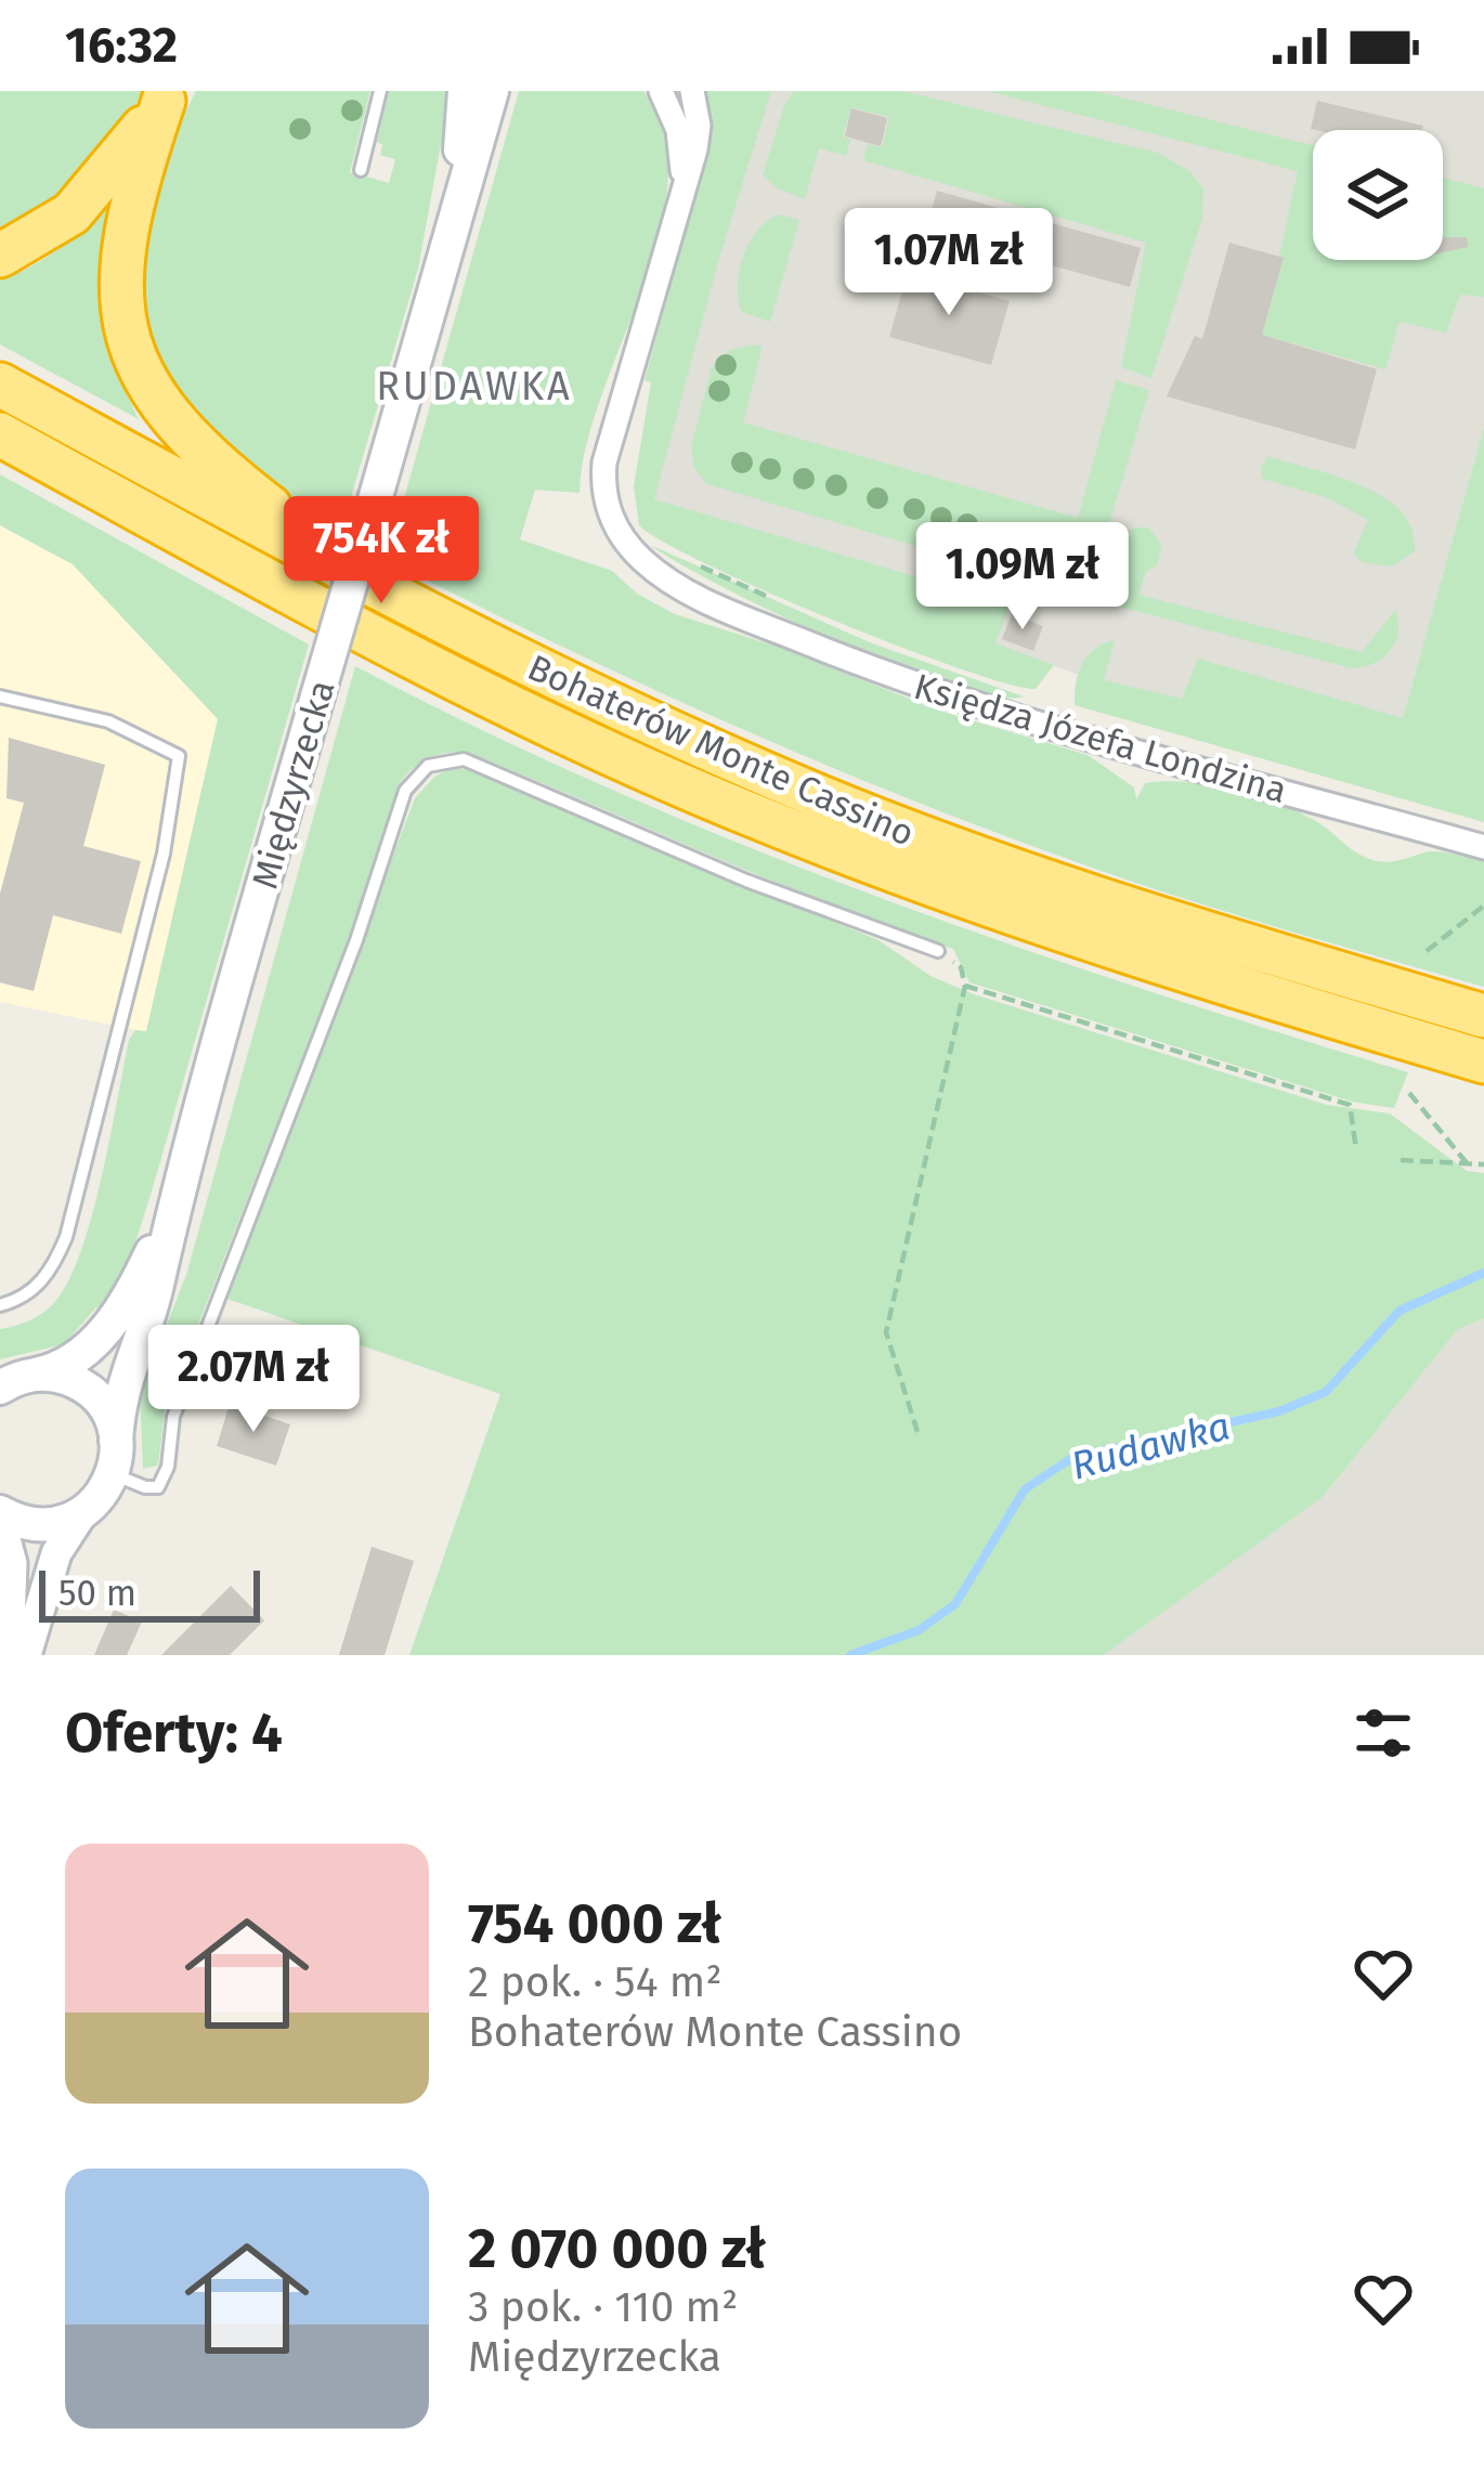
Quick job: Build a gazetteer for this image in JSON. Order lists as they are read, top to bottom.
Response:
{
  "streets": {
    "highway": ["Bohaterów Monte Cassino"],
    "main road": ["Międzyrzecka"],
    "street": ["Księdza Józefa Londzina"]
  },
  "districts": ["RUDAWKA"],
  "water": ["Rudawka"],
  "scale_bar": "50 m",
  "page": {
    "status": "16:32",
    "price": [
      "1.07M zł",
      "754K zł",
      "1.09M zł",
      "2.07M zł"
    ],
    "scale": "50 m",
    "heading": "Oferty: 4",
    "list": [
      {
        "name": "754 000 zł",
        "note": "2 pok. · 54 m² · Bohaterów Monte Cassino"
      },
      {
        "name": "2 070 000 zł",
        "note": "3 pok. · 110 m² · Międzyrzecka"
      }
    ]
  }
}
